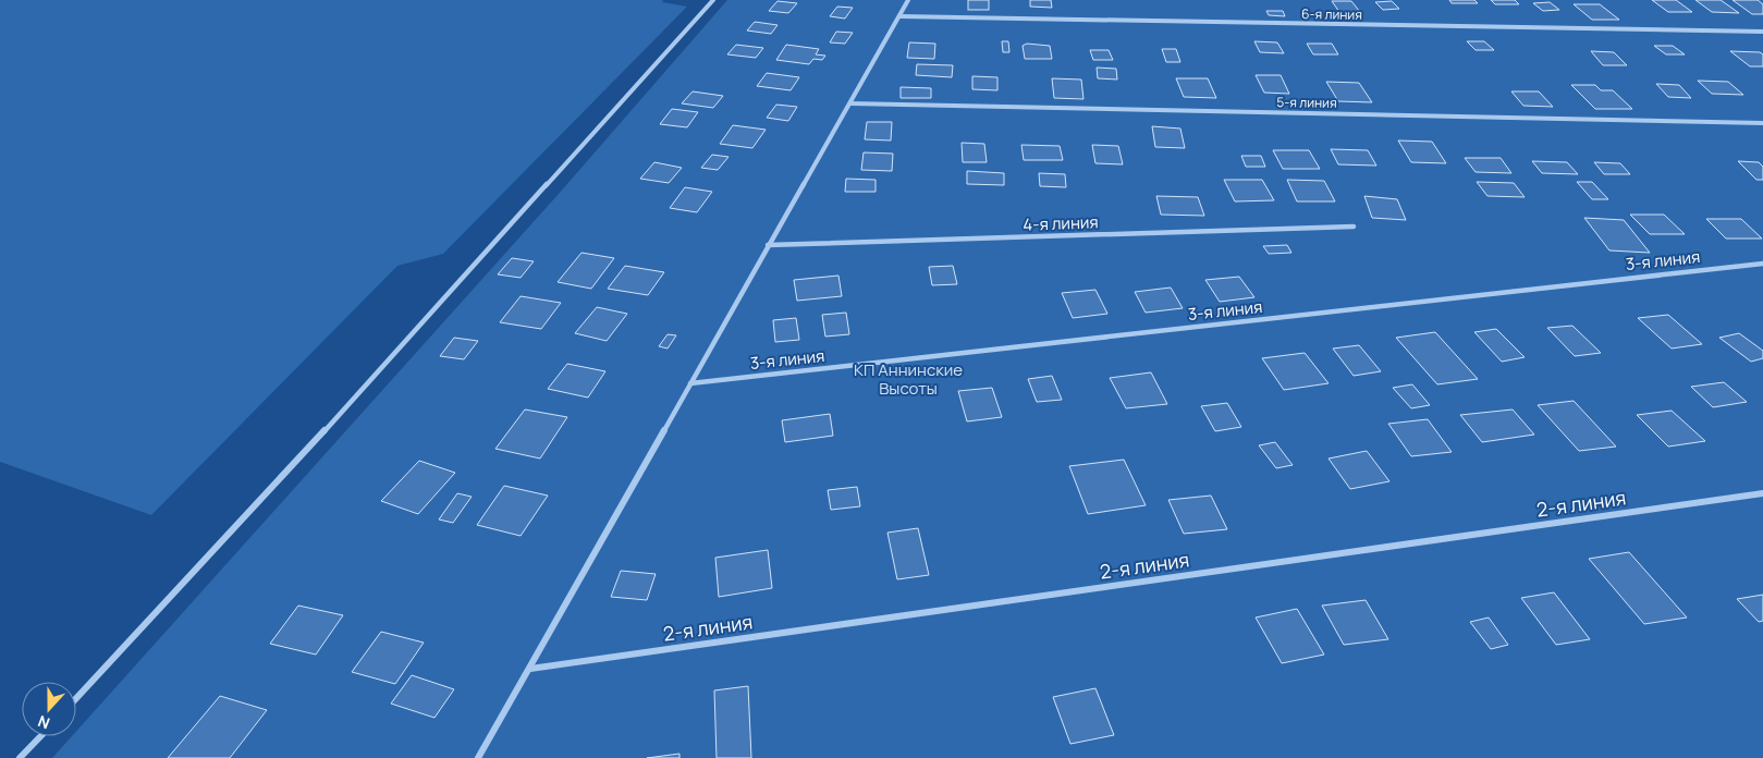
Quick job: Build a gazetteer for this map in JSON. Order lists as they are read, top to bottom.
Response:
{
  "streets": {
    "street": [
      "6-я линия",
      "5-я линия",
      "4-я линия",
      "3-я линия",
      "2-я линия"
    ]
  },
  "parks": ["КП Аннинские Высоты"],
  "north": "bottom"
}
